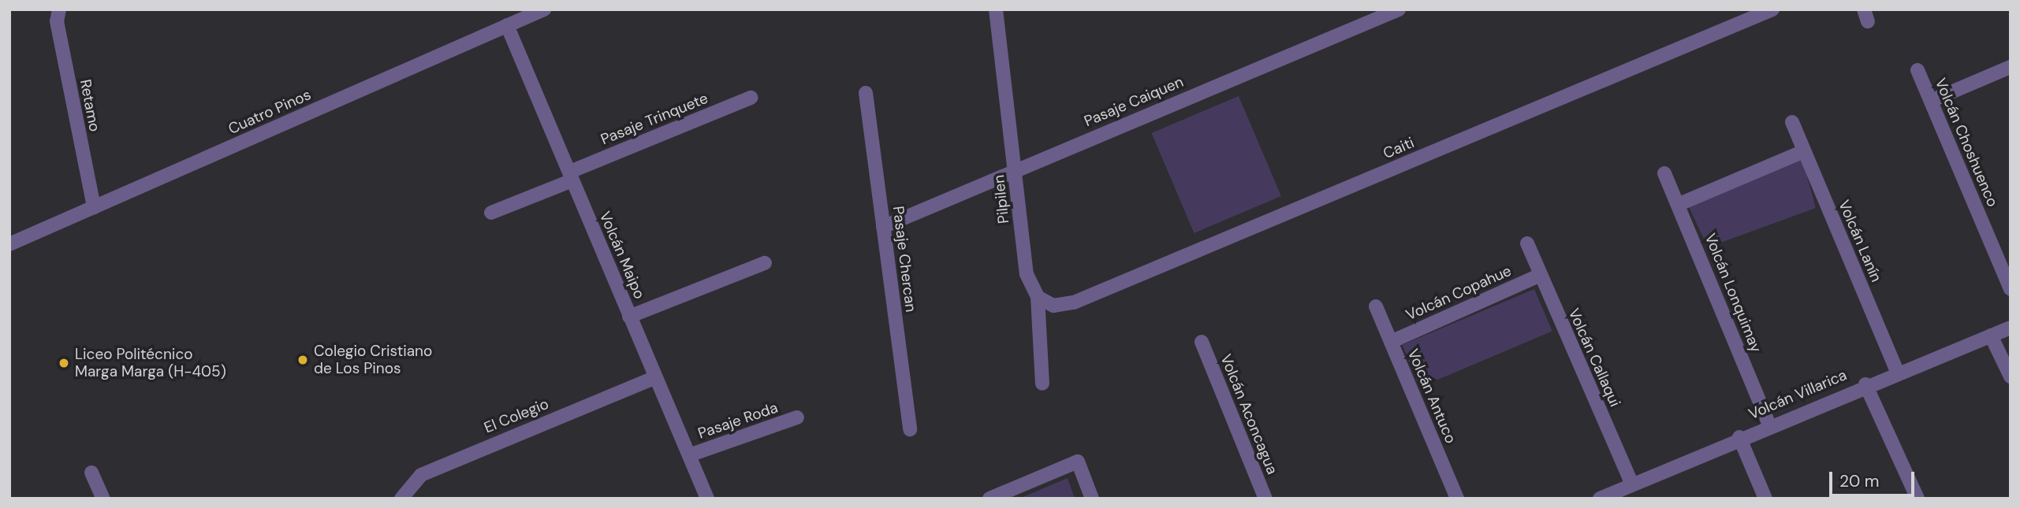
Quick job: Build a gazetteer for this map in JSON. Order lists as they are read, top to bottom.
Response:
{
  "streets": {
    "street": [
      "Pasaje Caiquen",
      "Retamo",
      "Cuatro Pinos",
      "Pasaje Trinquete",
      "Volcán Choshuenco",
      "Caiti",
      "Pilpilen",
      "Volcán Lanín",
      "Volcán Maipo",
      "Pasaje Chercan",
      "Volcán Copahue",
      "Volcán Lonquimay",
      "Volcán Callaqui",
      "Volcán Villarica",
      "Volcán Antuco",
      "Volcán Aconcagua",
      "El Colegio",
      "Pasaje Roda"
    ]
  },
  "crossings": [
    ["Pasaje Caiquen", "Pilpilen"],
    ["Pasaje Caiquen", "Pasaje Chercan"],
    ["Retamo", "Cuatro Pinos"],
    ["Cuatro Pinos", "Volcán Maipo"],
    ["Pasaje Trinquete", "Volcán Maipo"],
    ["Caiti", "Pilpilen"],
    ["Volcán Lanín", "Volcán Villarica"],
    ["Volcán Maipo", "El Colegio"],
    ["Volcán Maipo", "Pasaje Roda"],
    ["Volcán Copahue", "Volcán Callaqui"],
    ["Volcán Copahue", "Volcán Antuco"],
    ["Volcán Lonquimay", "Volcán Villarica"],
    ["Volcán Callaqui", "Volcán Villarica"]
  ],
  "places": ["Colegio Cristiano de Los Pinos", "Liceo Politécnico Marga Marga (H-405)"],
  "scale_bar": "20 m"
}
